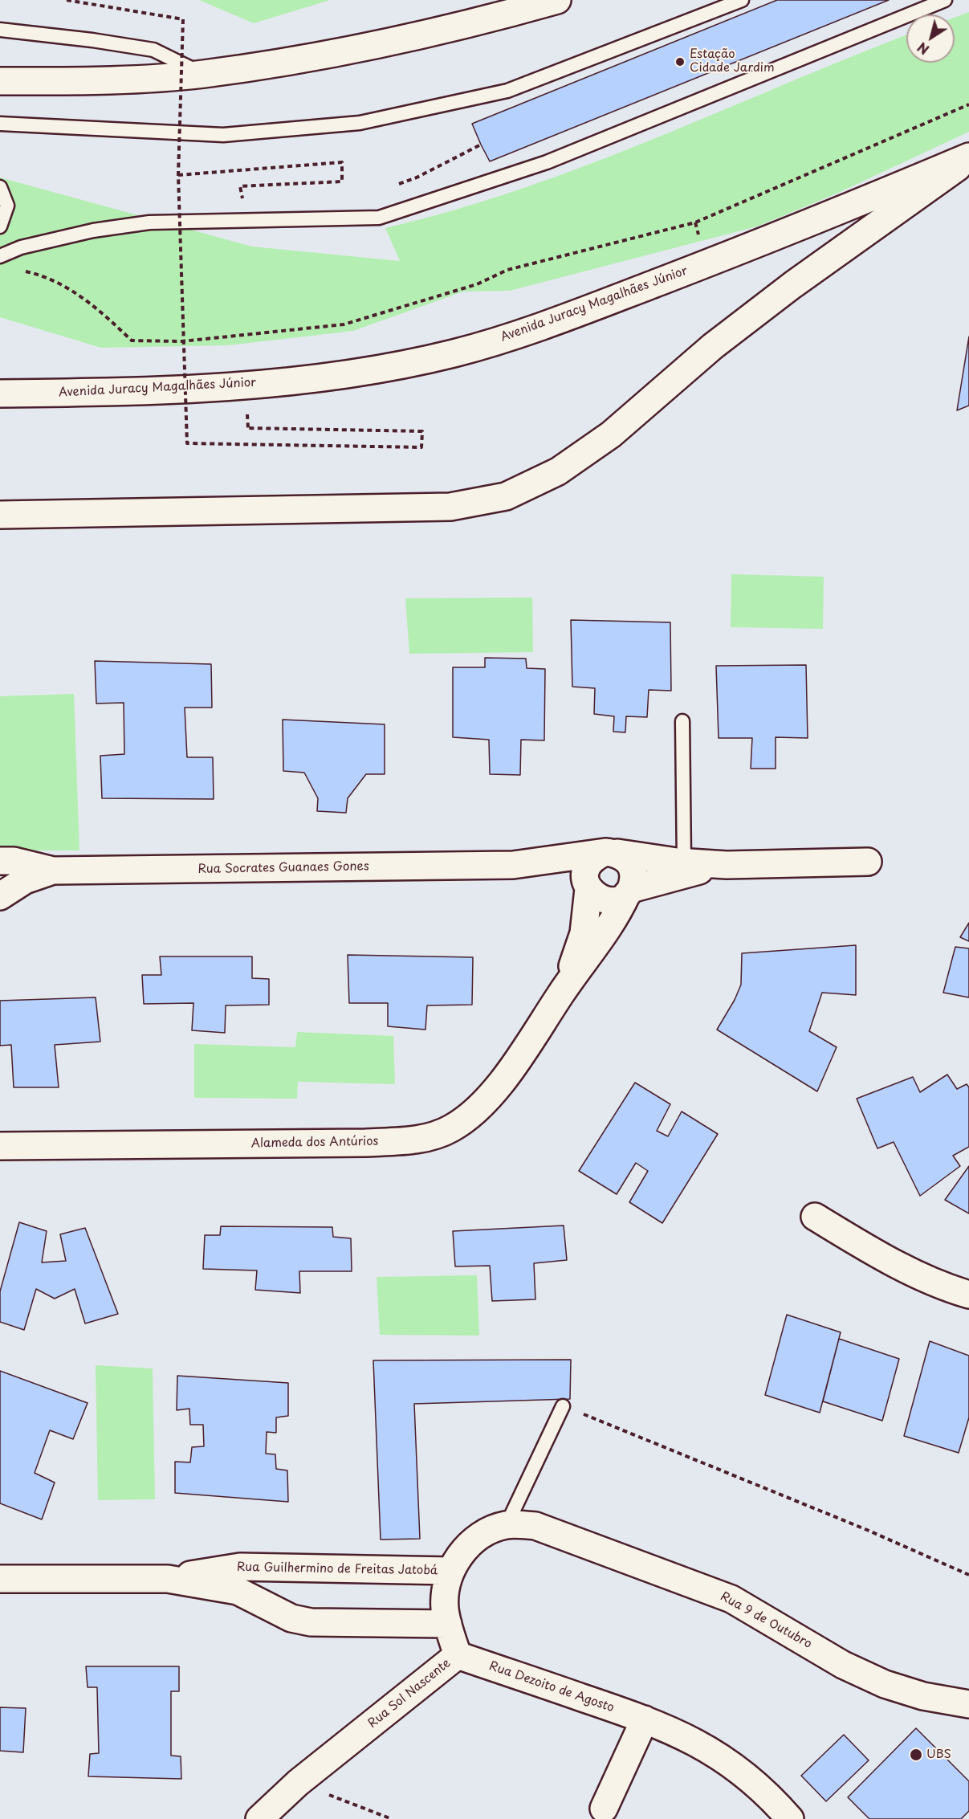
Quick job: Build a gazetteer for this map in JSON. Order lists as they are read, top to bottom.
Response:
{
  "streets": {
    "street": [
      "Avenida Juracy Magalhães Júnior",
      "Rua Socrates Guanaes Gones",
      "Alameda dos Antúrios",
      "Rua Guilhermino de Freitas Jatobá",
      "Rua 9 de Outubro",
      "Rua Dezoito de Agosto",
      "Rua Sol Nascente"
    ]
  },
  "crossings": [
    ["Rua Socrates Guanaes Gones", "Alameda dos Antúrios"],
    ["Rua Guilhermino de Freitas Jatobá", "Rua Sol Nascente"],
    ["Rua 9 de Outubro", "Rua Sol Nascente"],
    ["Rua Dezoito de Agosto", "Rua Sol Nascente"]
  ],
  "places": ["Estação Cidade Jardim", "UBS"],
  "north": "bottom left"
}
